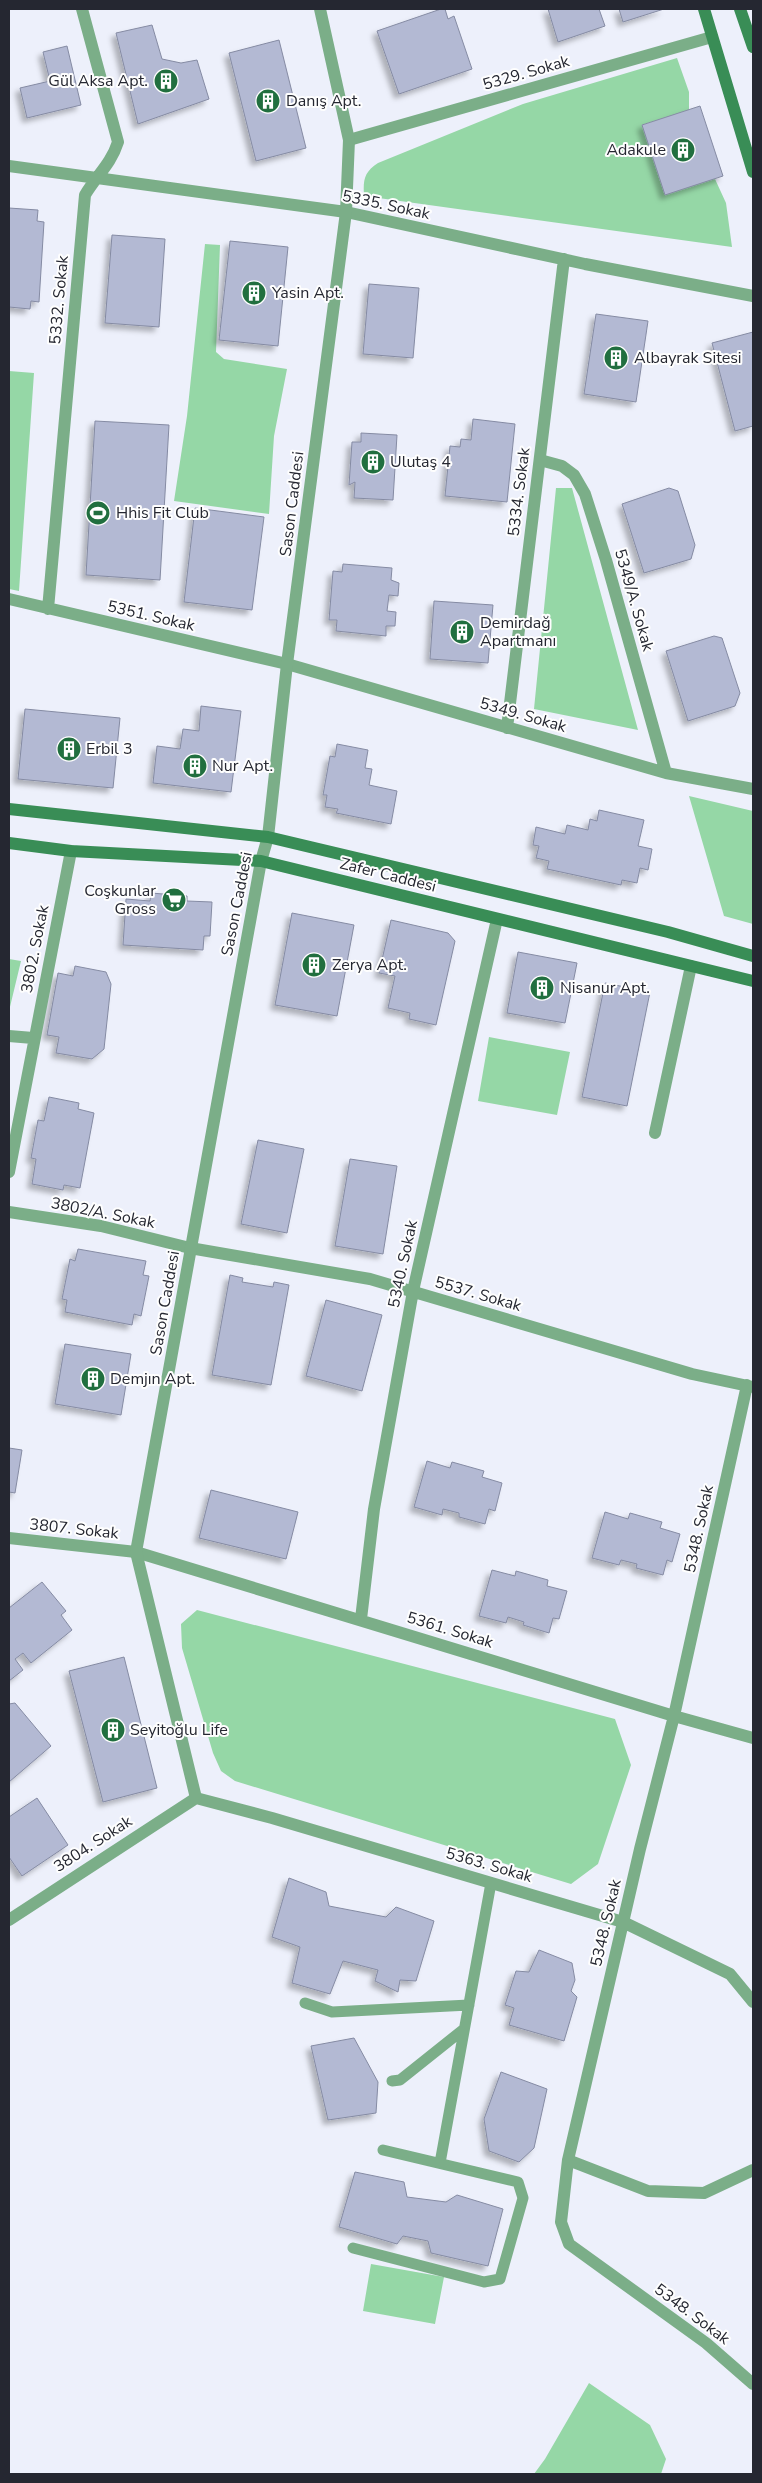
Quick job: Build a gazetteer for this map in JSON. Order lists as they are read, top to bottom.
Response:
{
  "streets": {
    "main road": ["Zafer Caddesi"],
    "street": [
      "5329. Sokak",
      "5335. Sokak",
      "5332. Sokak",
      "5334. Sokak",
      "Sason Caddesi",
      "5349/A. Sokak",
      "5351. Sokak",
      "5349. Sokak",
      "3802. Sokak",
      "3802/A. Sokak",
      "5340. Sokak",
      "5537. Sokak",
      "3807. Sokak",
      "5348. Sokak",
      "5361. Sokak",
      "3804. Sokak",
      "5363. Sokak"
    ]
  },
  "crossings": [
    ["5329. Sokak", "Sason Caddesi"],
    ["5335. Sokak", "5332. Sokak"],
    ["5335. Sokak", "5334. Sokak"],
    ["5335. Sokak", "Sason Caddesi"],
    ["5332. Sokak", "5351. Sokak"],
    ["5334. Sokak", "5349/A. Sokak"],
    ["5334. Sokak", "5349. Sokak"],
    ["Sason Caddesi", "5351. Sokak"],
    ["Sason Caddesi", "5349. Sokak"],
    ["Sason Caddesi", "Zafer Caddesi"],
    ["Sason Caddesi", "3802/A. Sokak"],
    ["Sason Caddesi", "5537. Sokak"],
    ["Sason Caddesi", "3807. Sokak"],
    ["Sason Caddesi", "5361. Sokak"],
    ["Sason Caddesi", "3804. Sokak"],
    ["Sason Caddesi", "5363. Sokak"],
    ["5349/A. Sokak", "5349. Sokak"],
    ["5351. Sokak", "5349. Sokak"],
    ["Zafer Caddesi", "3802. Sokak"],
    ["Zafer Caddesi", "5340. Sokak"],
    ["3802/A. Sokak", "5537. Sokak"],
    ["5340. Sokak", "5537. Sokak"],
    ["5340. Sokak", "5361. Sokak"],
    ["5537. Sokak", "5348. Sokak"],
    ["3807. Sokak", "5361. Sokak"],
    ["5348. Sokak", "5361. Sokak"],
    ["5348. Sokak", "5363. Sokak"],
    ["3804. Sokak", "5363. Sokak"]
  ],
  "places": {
    "building": [
      "Gül Aksa Apt.",
      "Danış Apt.",
      "Adakule",
      "Yasin Apt.",
      "Albayrak Sitesi",
      "Ulutaş 4",
      "Demirdağ Apartmanı",
      "Erbil 3",
      "Nur Apt.",
      "Zerya Apt.",
      "Nisanur Apt.",
      "Demjın Apt.",
      "Seyitoğlu Life"
    ],
    "sports": ["Hhis Fit Club"],
    "supermarket": ["Coşkunlar Gross"]
  }
}
